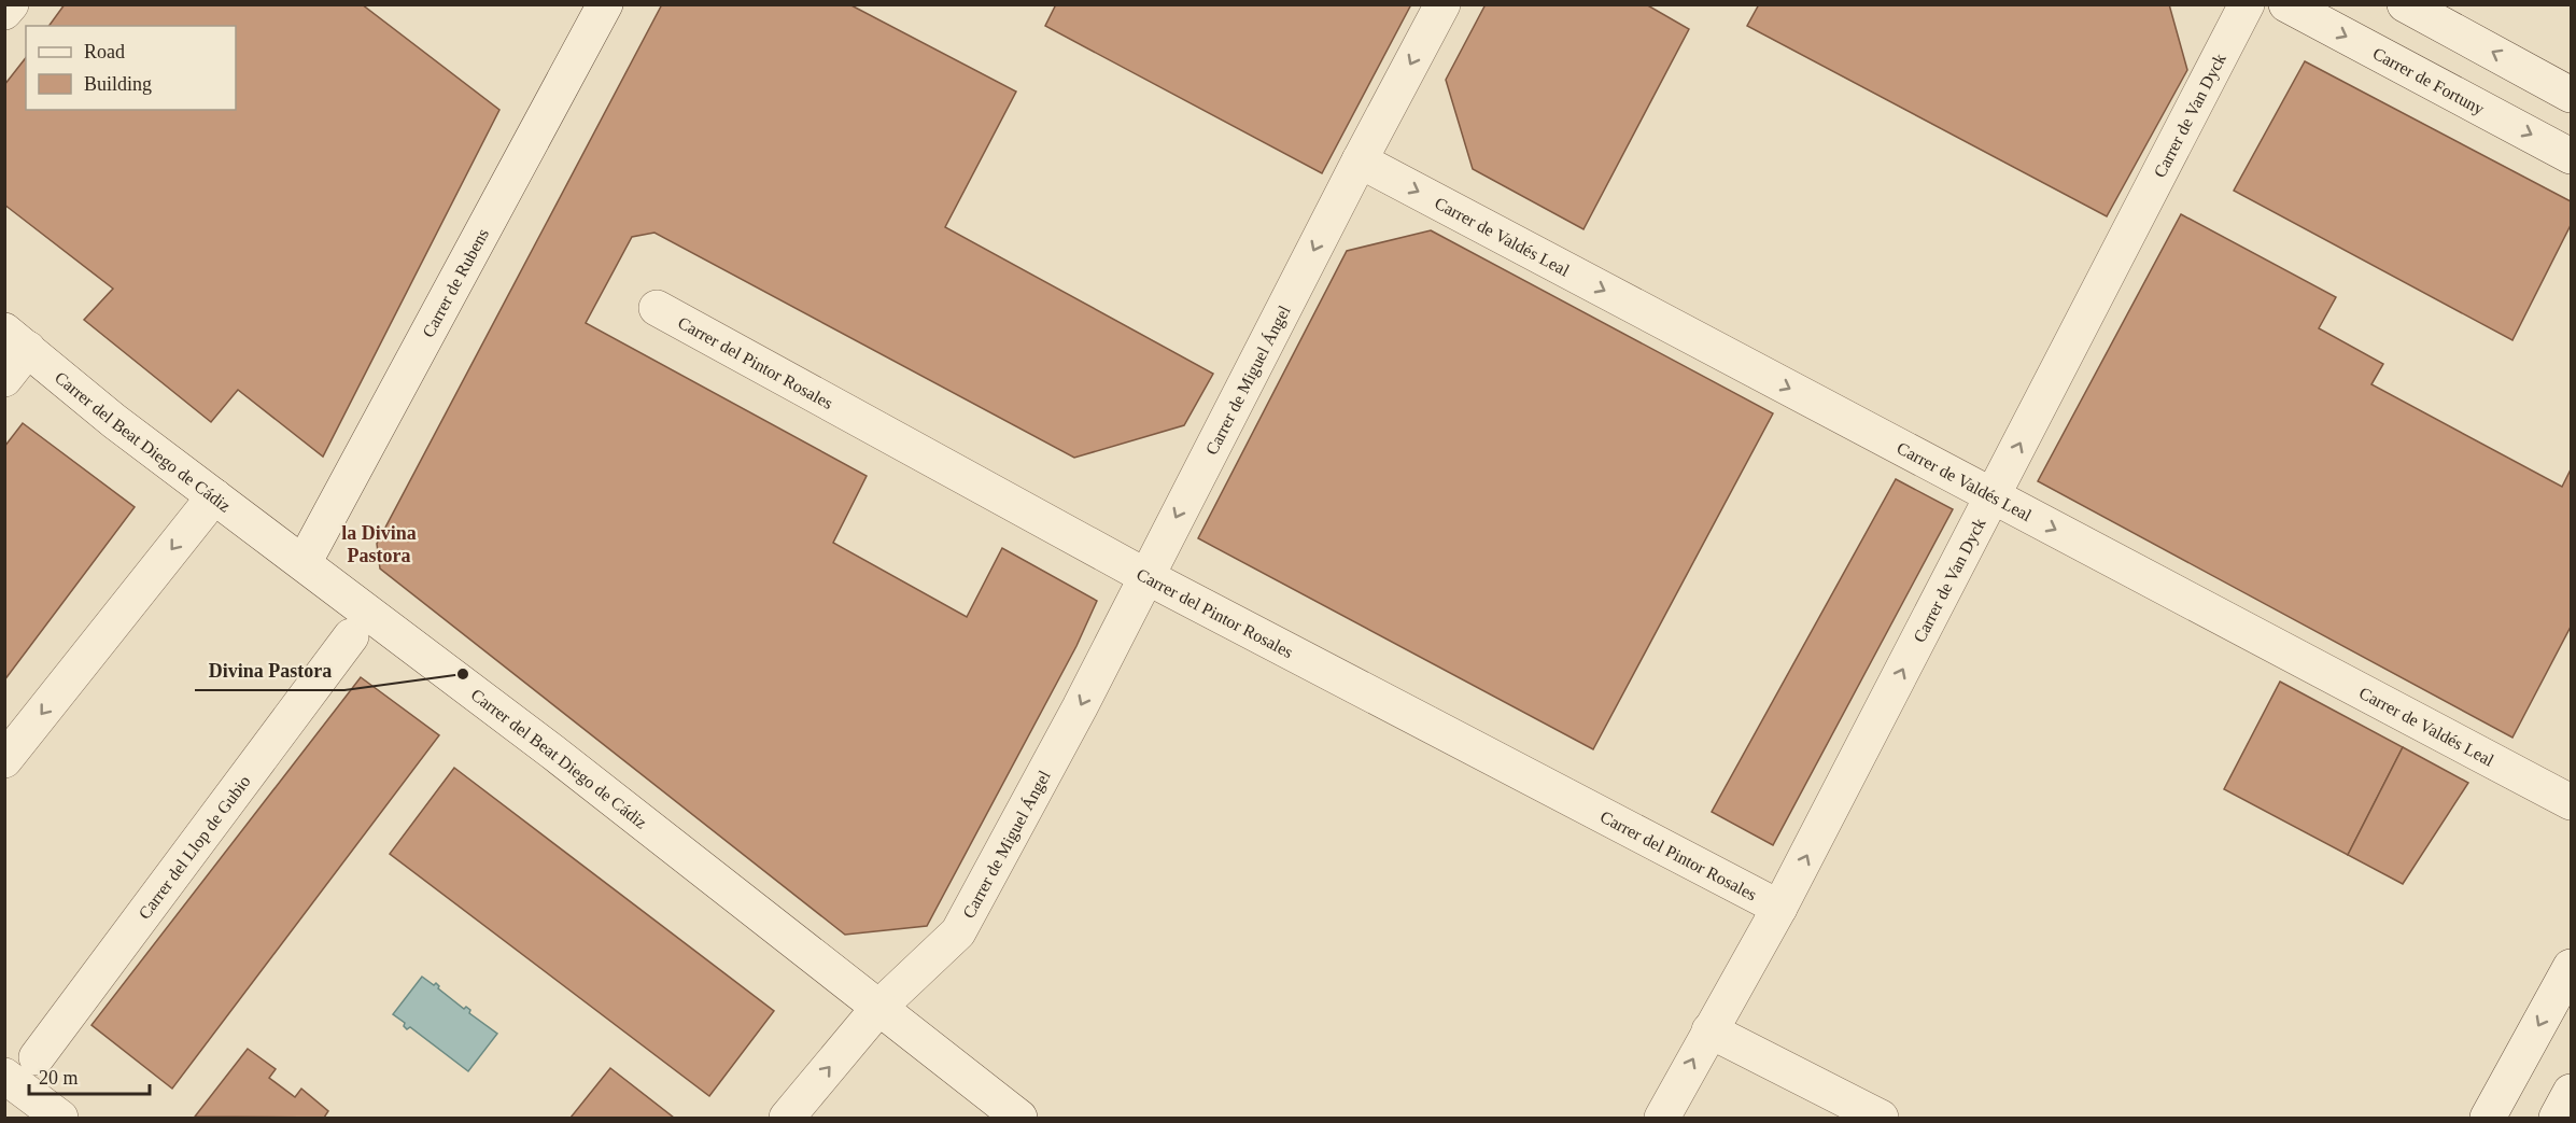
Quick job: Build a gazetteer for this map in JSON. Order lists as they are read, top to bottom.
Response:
{
  "streets": {
    "street": [
      "Carrer de Fortuny",
      "Carrer de Van Dyck",
      "Carrer de Valdés Leal",
      "Carrer de Rubens",
      "Carrer del Pintor Rosales",
      "Carrer de Miguel Ángel",
      "Carrer del Beat Diego de Cádiz",
      "Carrer del Llop de Gubio"
    ]
  },
  "crossings": [
    ["Carrer de Van Dyck", "Carrer de Valdés Leal"],
    ["Carrer de Van Dyck", "Carrer del Pintor Rosales"],
    ["Carrer de Valdés Leal", "Carrer de Miguel Ángel"],
    ["Carrer de Rubens", "Carrer del Beat Diego de Cádiz"],
    ["Carrer del Pintor Rosales", "Carrer de Miguel Ángel"],
    ["Carrer de Miguel Ángel", "Carrer del Beat Diego de Cádiz"]
  ],
  "one_way": ["Carrer de Van Dyck", "Carrer de Valdés Leal"],
  "districts": ["la Divina Pastora"],
  "places": ["Divina Pastora"],
  "legend": ["Road", "Building"],
  "scale_bar": "20 m"
}
